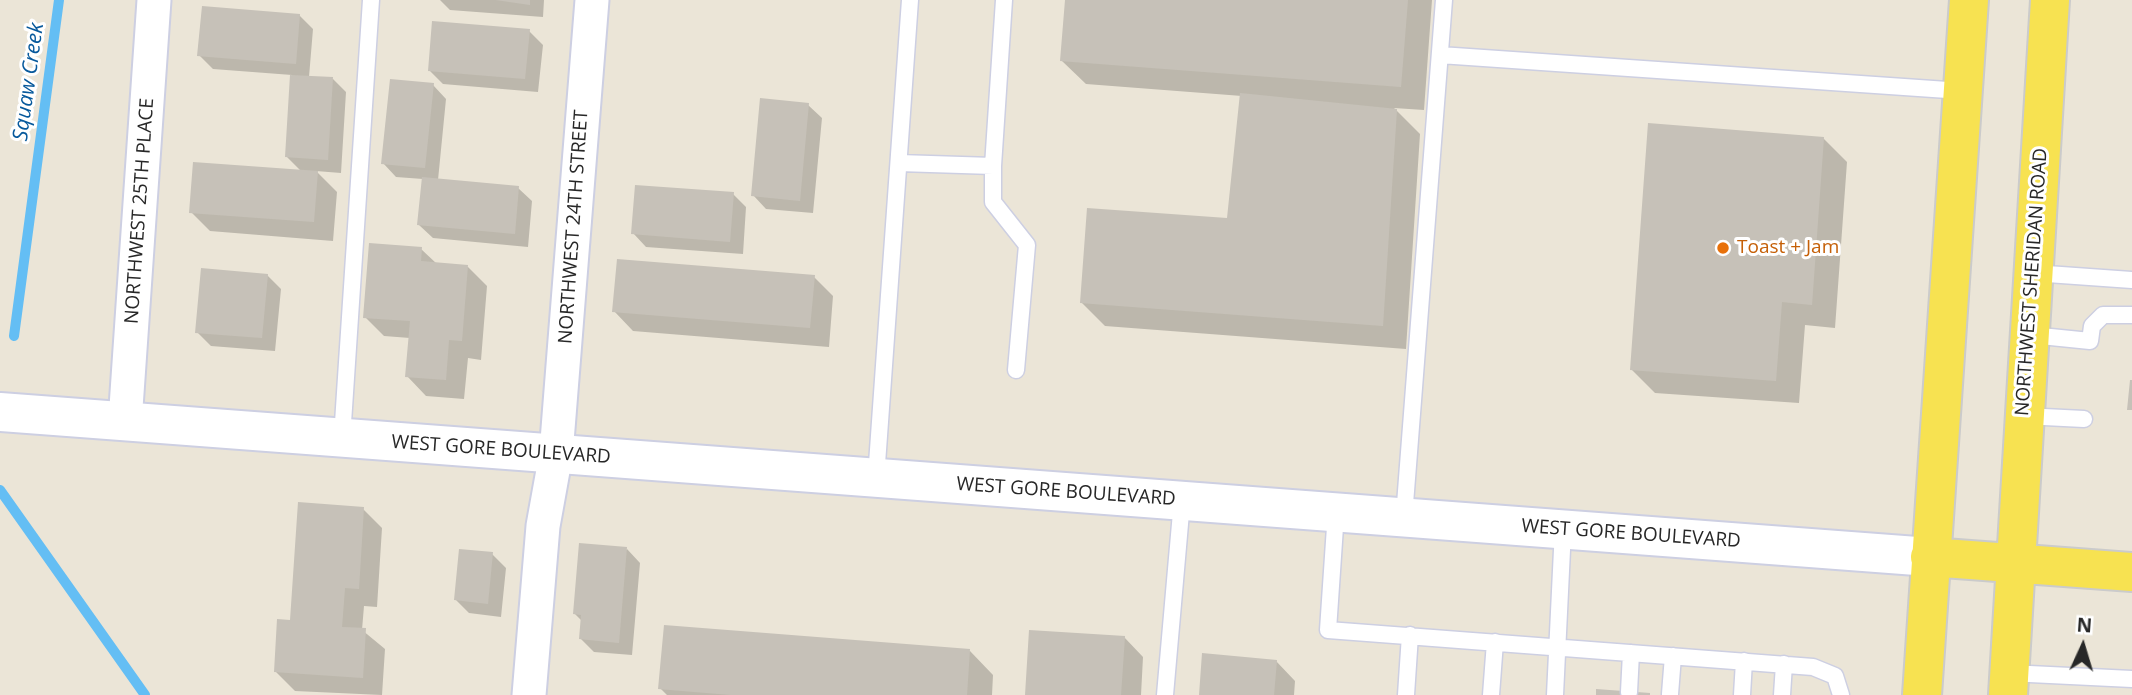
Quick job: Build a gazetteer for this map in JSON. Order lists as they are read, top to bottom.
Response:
{
  "streets": {
    "main road": ["NORTHWEST SHERIDAN ROAD", "WEST GORE BOULEVARD"],
    "street": ["NORTHWEST 25TH PLACE", "NORTHWEST 24TH STREET"]
  },
  "crossings": [
    ["NORTHWEST 25TH PLACE", "WEST GORE BOULEVARD"],
    ["NORTHWEST 24TH STREET", "WEST GORE BOULEVARD"],
    ["NORTHWEST SHERIDAN ROAD", "WEST GORE BOULEVARD"]
  ],
  "water": ["Squaw Creek"],
  "places": ["Toast + Jam"],
  "north": "top"
}
